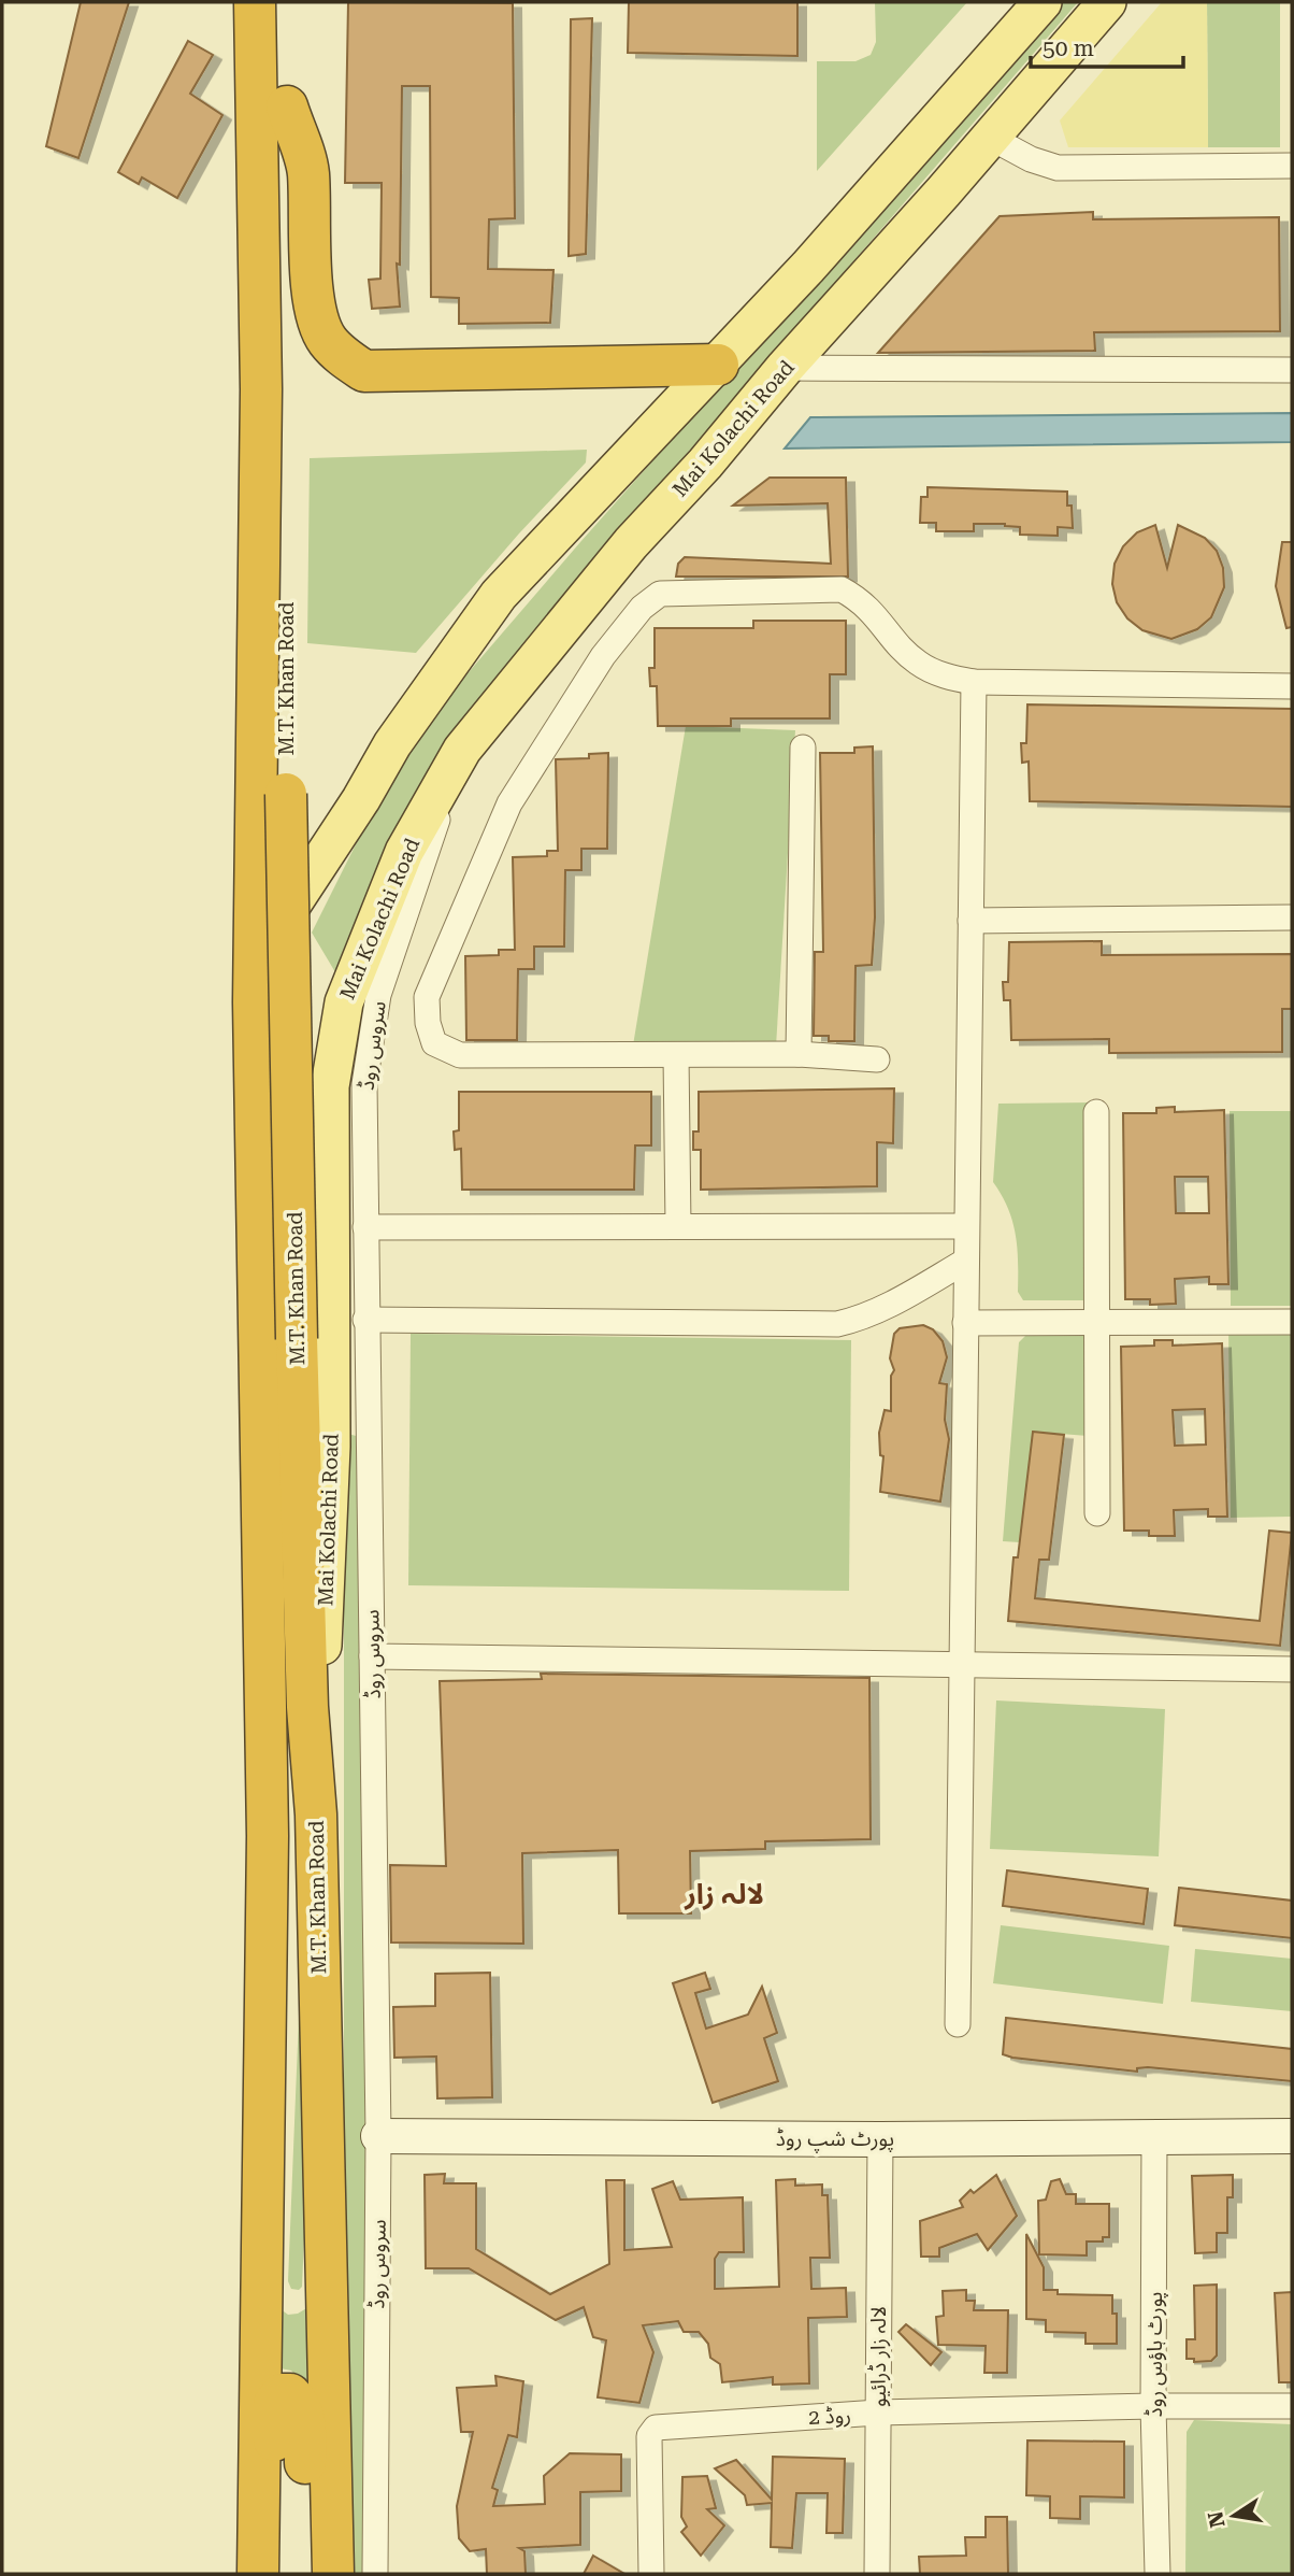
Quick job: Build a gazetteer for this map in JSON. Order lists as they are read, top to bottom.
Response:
{
  "streets": {
    "highway": ["M.T. Khan Road"],
    "main road": ["Mai Kolachi Road"],
    "street": [
      "سروس روڈ",
      "پورٹ شپ روڈ",
      "پورٹ ہاؤس روڈ",
      "لالہ زار ڈرائیو",
      "روڈ 2"
    ]
  },
  "crossings": [
    ["Mai Kolachi Road", "M.T. Khan Road"],
    ["Mai Kolachi Road", "سروس روڈ"],
    ["سروس روڈ", "پورٹ شپ روڈ"],
    ["پورٹ شپ روڈ", "پورٹ ہاؤس روڈ"],
    ["پورٹ شپ روڈ", "لالہ زار ڈرائیو"],
    ["پورٹ ہاؤس روڈ", "روڈ 2"],
    ["لالہ زار ڈرائیو", "روڈ 2"]
  ],
  "districts": ["لالہ زار"],
  "scale_bar": "50 m",
  "north": "left"
}
